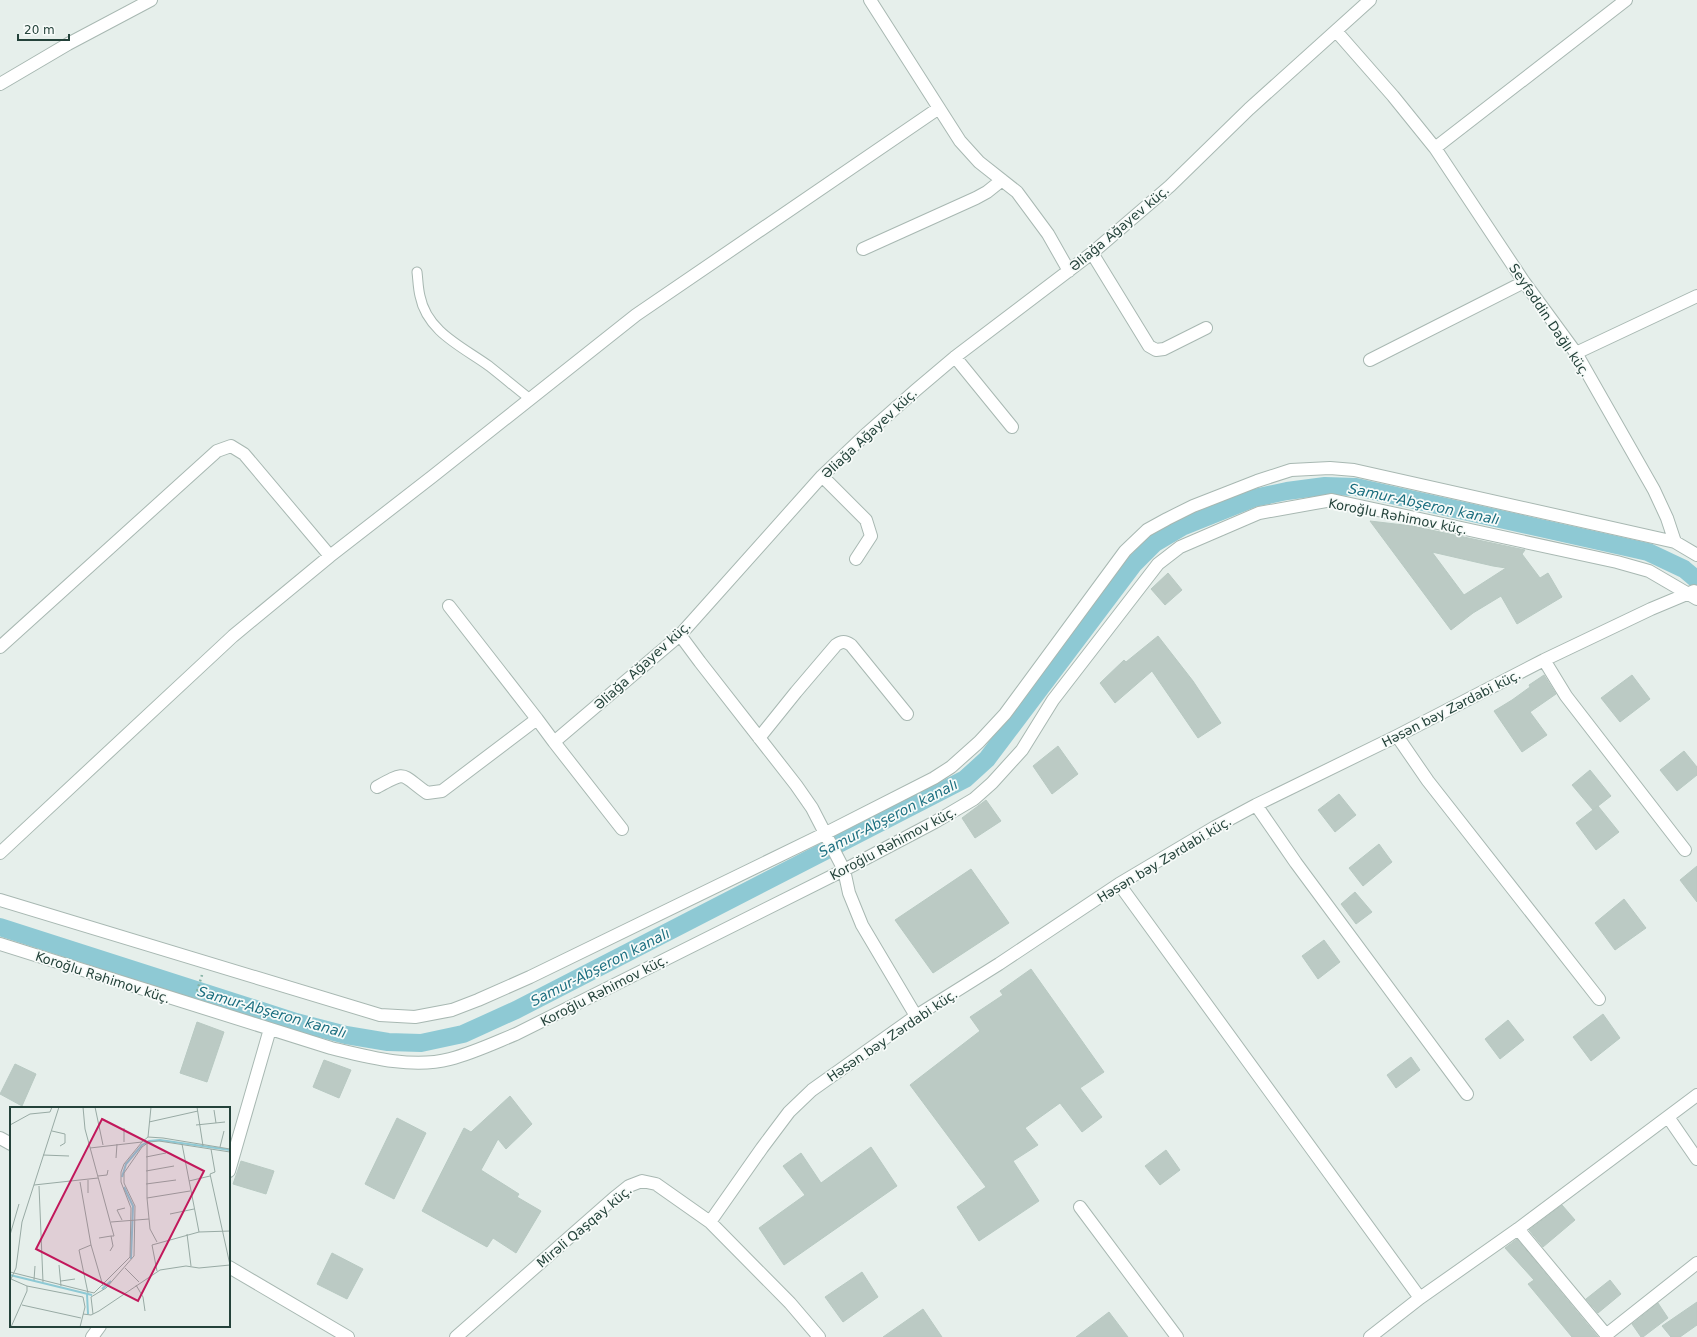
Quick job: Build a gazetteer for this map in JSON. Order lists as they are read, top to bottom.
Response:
{
  "streets": {
    "street": [
      "Əliağa Ağayev küç.",
      "Seyfəddin Dağlı küç.",
      "Koroğlu Rəhimov küç.",
      "Həsən bəy Zərdabi küç.",
      "Mirəli Qaşqay küç."
    ]
  },
  "crossings": [
    ["Əliağa Ağayev küç.", "Seyfəddin Dağlı küç."],
    ["Koroğlu Rəhimov küç.", "Həsən bəy Zərdabi küç."],
    ["Həsən bəy Zərdabi küç.", "Mirəli Qaşqay küç."]
  ],
  "water": ["Samur-Abşeron kanalı"],
  "scale_bar": "20 m"
}
